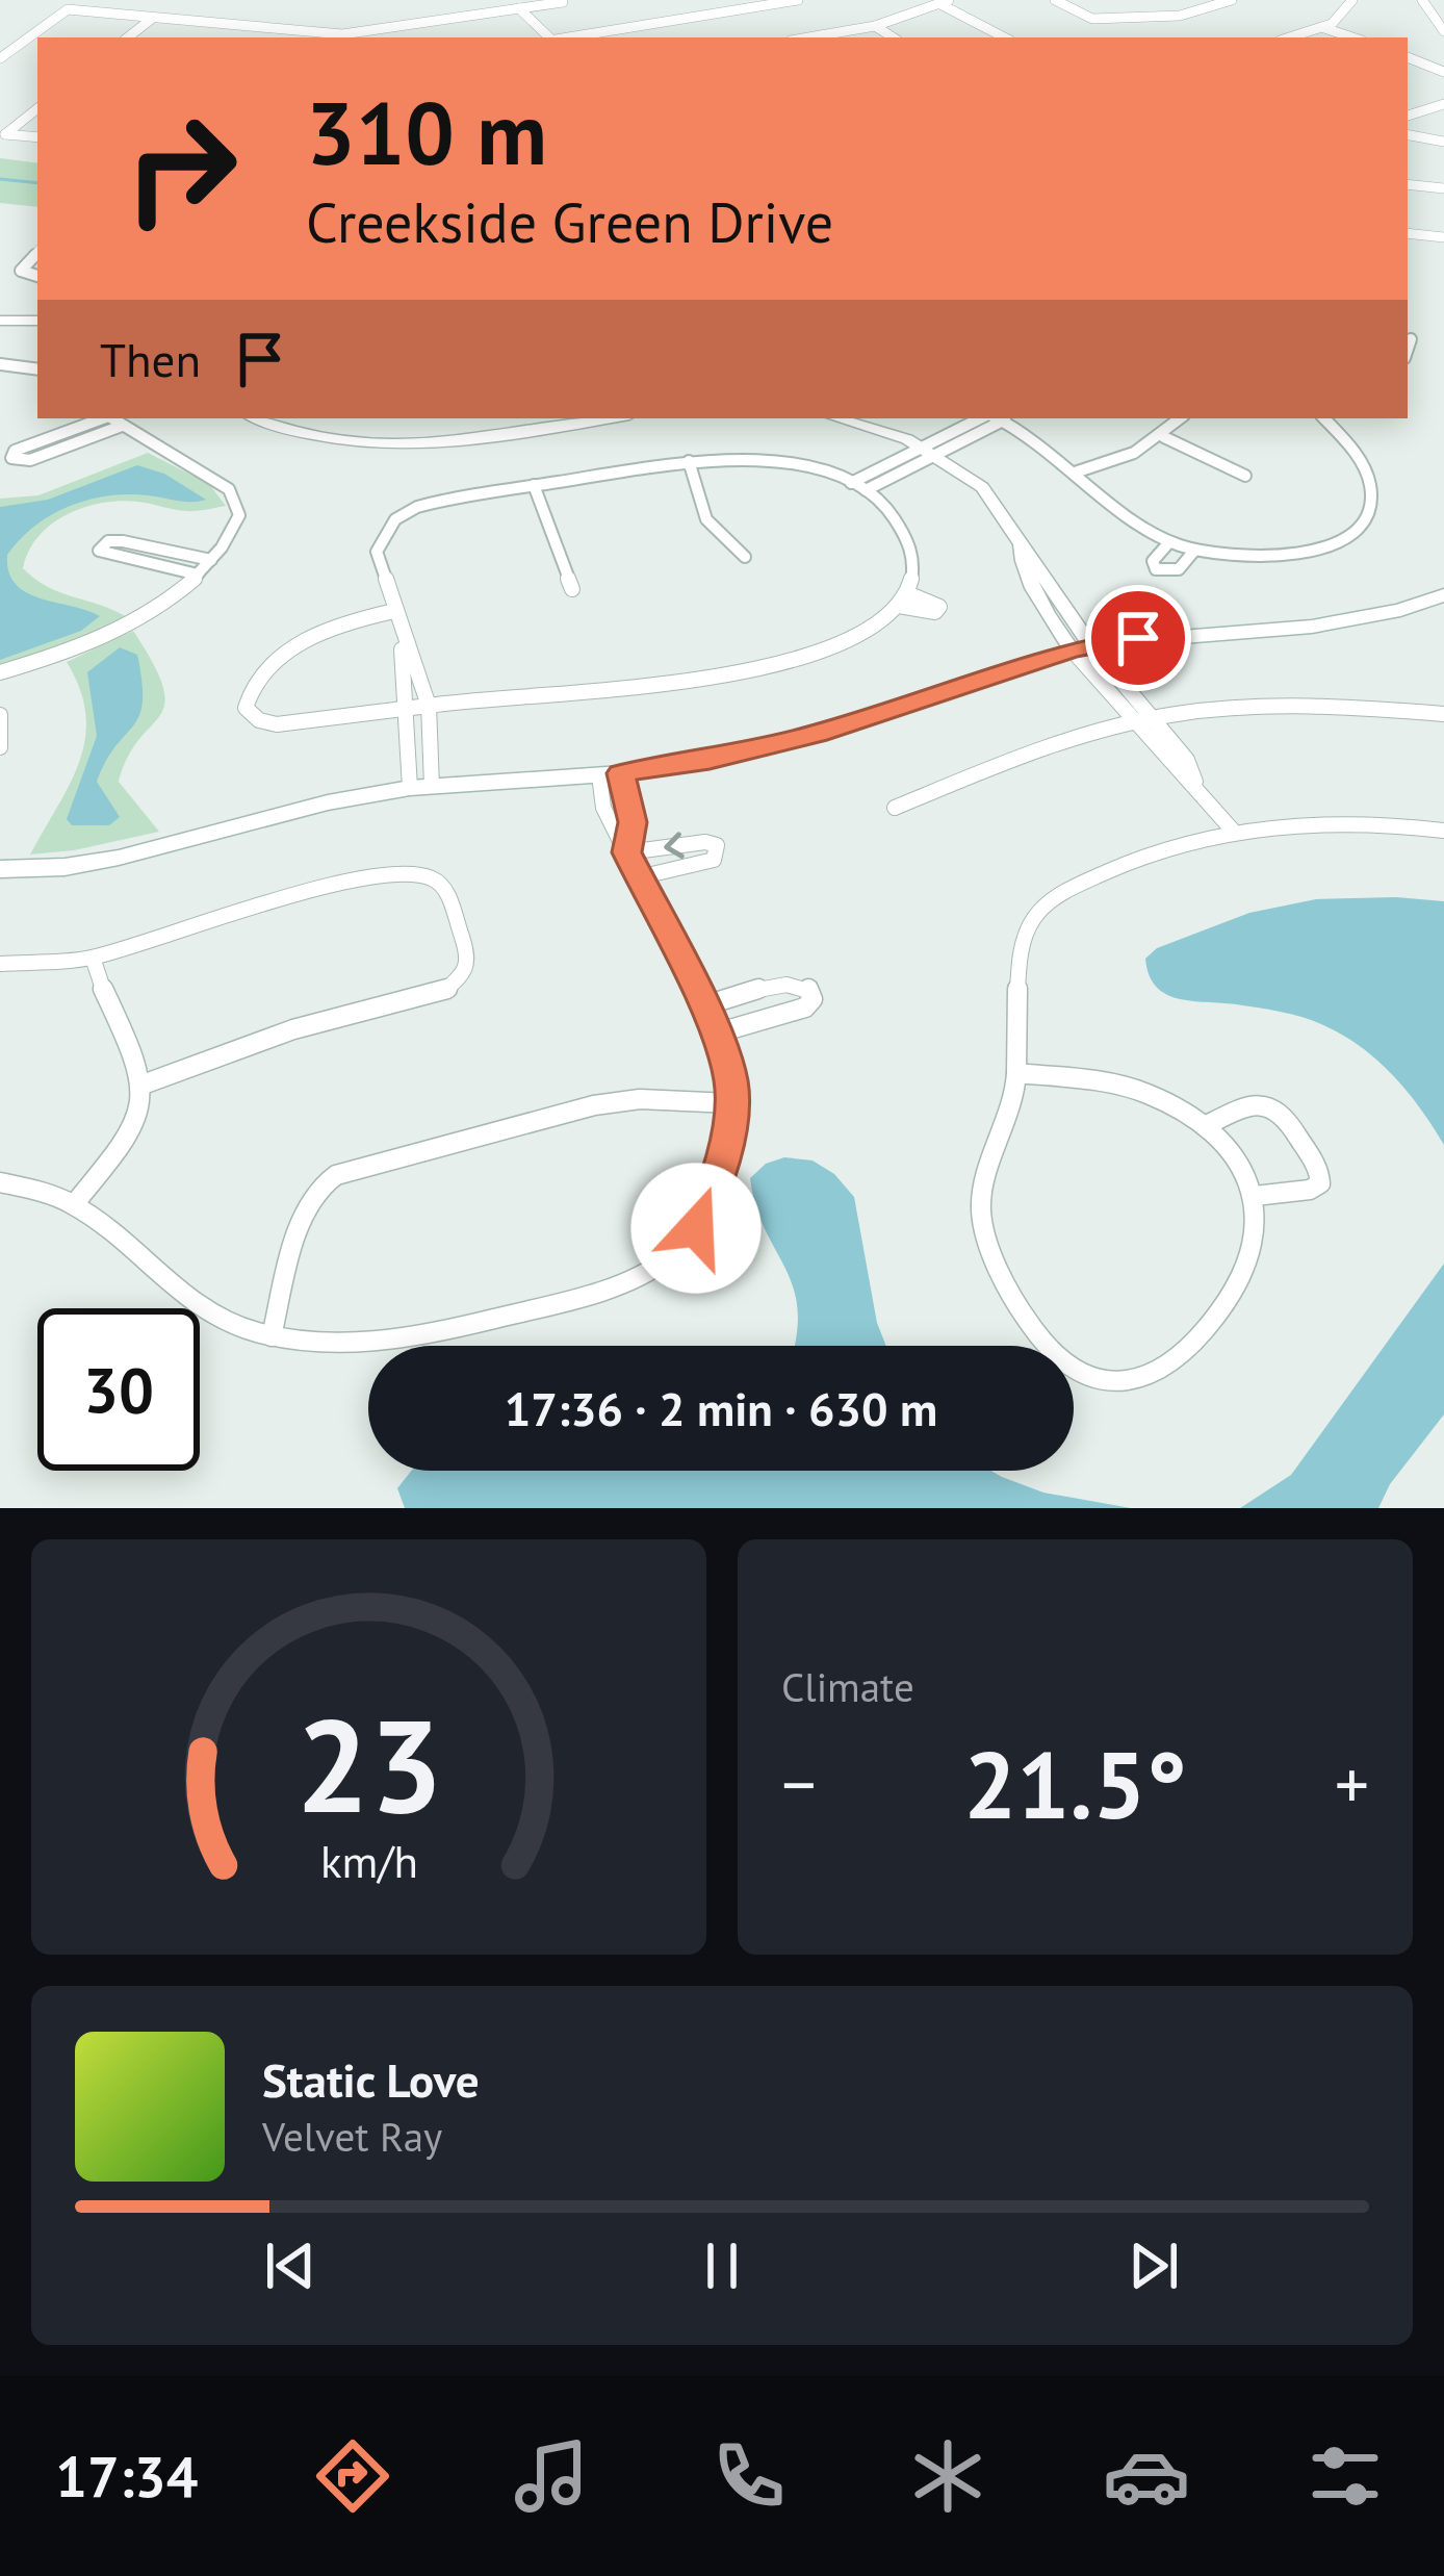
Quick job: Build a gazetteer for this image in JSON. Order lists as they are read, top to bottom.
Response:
{
  "page": {
    "turn": ["310 m", "Creekside Green Drive"],
    "then": "Then",
    "limit": "30",
    "trip": "17:36 · 2 min · 630 m",
    "tile": "Climate",
    "heat": ["−", "21.5°", "+"],
    "song": ["Static Love", "Velvet Ray"],
    "tabs": "17:34",
    "gauge": ["23", "km/h"]
  }
}
